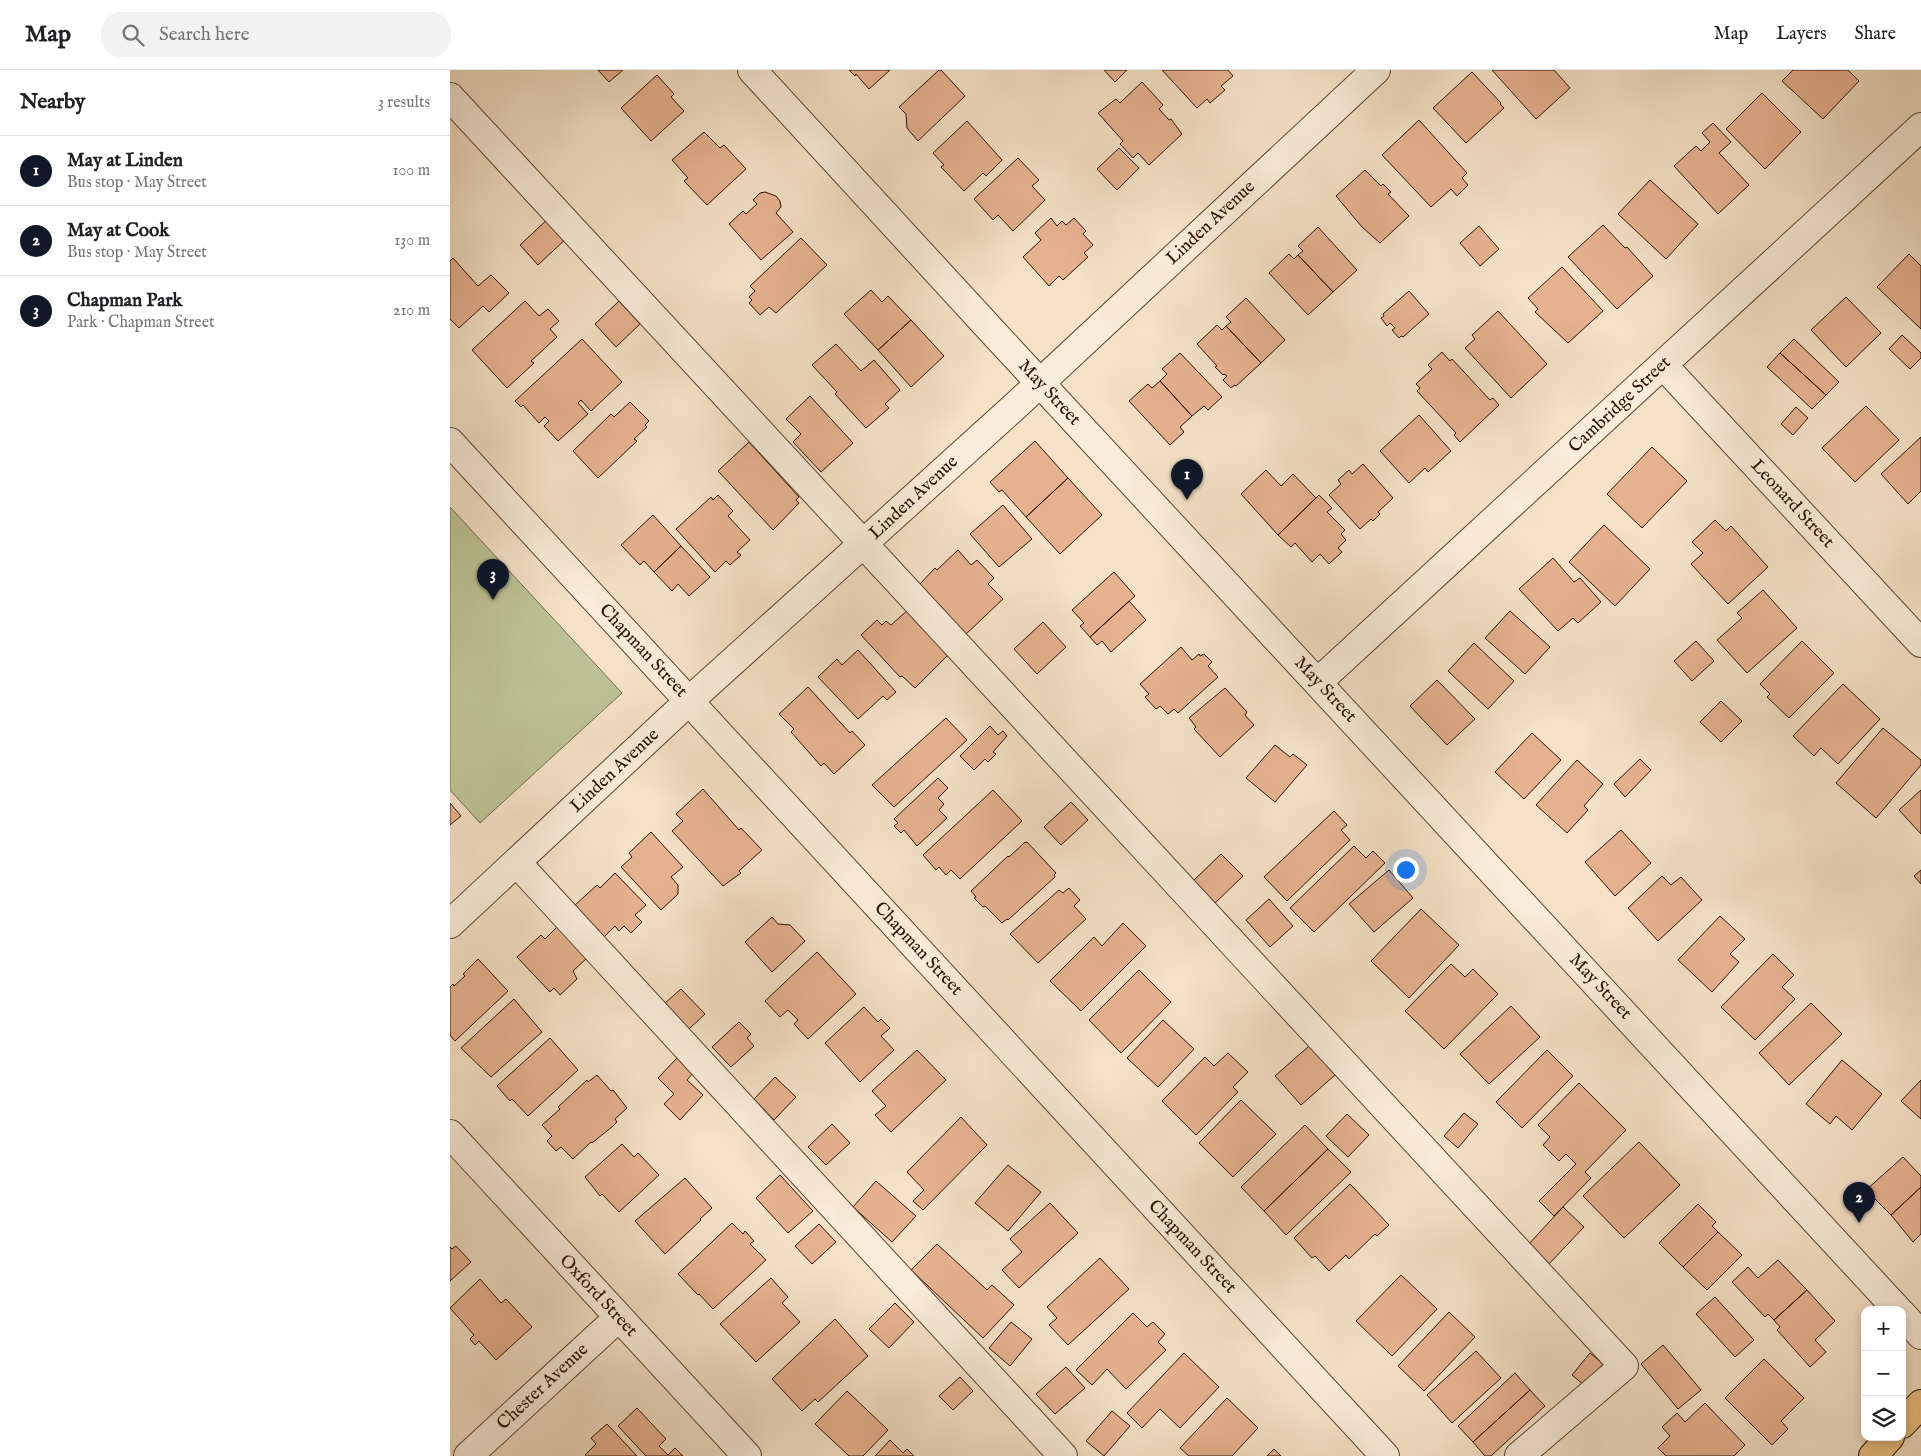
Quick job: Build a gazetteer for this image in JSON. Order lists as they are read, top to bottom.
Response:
{
  "streets": {
    "street": [
      "Linden Avenue",
      "May Street",
      "Cambridge Street",
      "Leonard Street",
      "Chapman Street",
      "Oxford Street",
      "Chester Avenue"
    ]
  },
  "crossings": [
    ["Linden Avenue", "May Street"],
    ["Linden Avenue", "Chapman Street"],
    ["May Street", "Cambridge Street"],
    ["Cambridge Street", "Leonard Street"],
    ["Oxford Street", "Chester Avenue"]
  ],
  "page": {
    "header": "Map",
    "search": "Search here",
    "nav": ["Map", "Layers", "Share"],
    "heading": ["Nearby", "3 results"],
    "list": [
      {
        "mark": "1",
        "name": "May at Linden",
        "note": "Bus stop · May Street",
        "value": "100 m"
      },
      {
        "mark": "2",
        "name": "May at Cook",
        "note": "Bus stop · May Street",
        "value": "130 m"
      },
      {
        "mark": "3",
        "name": "Chapman Park",
        "note": "Park · Chapman Street",
        "value": "210 m"
      }
    ],
    "pins": ["1", "3", "2"],
    "map_buttons": ["+", "−"]
  }
}
